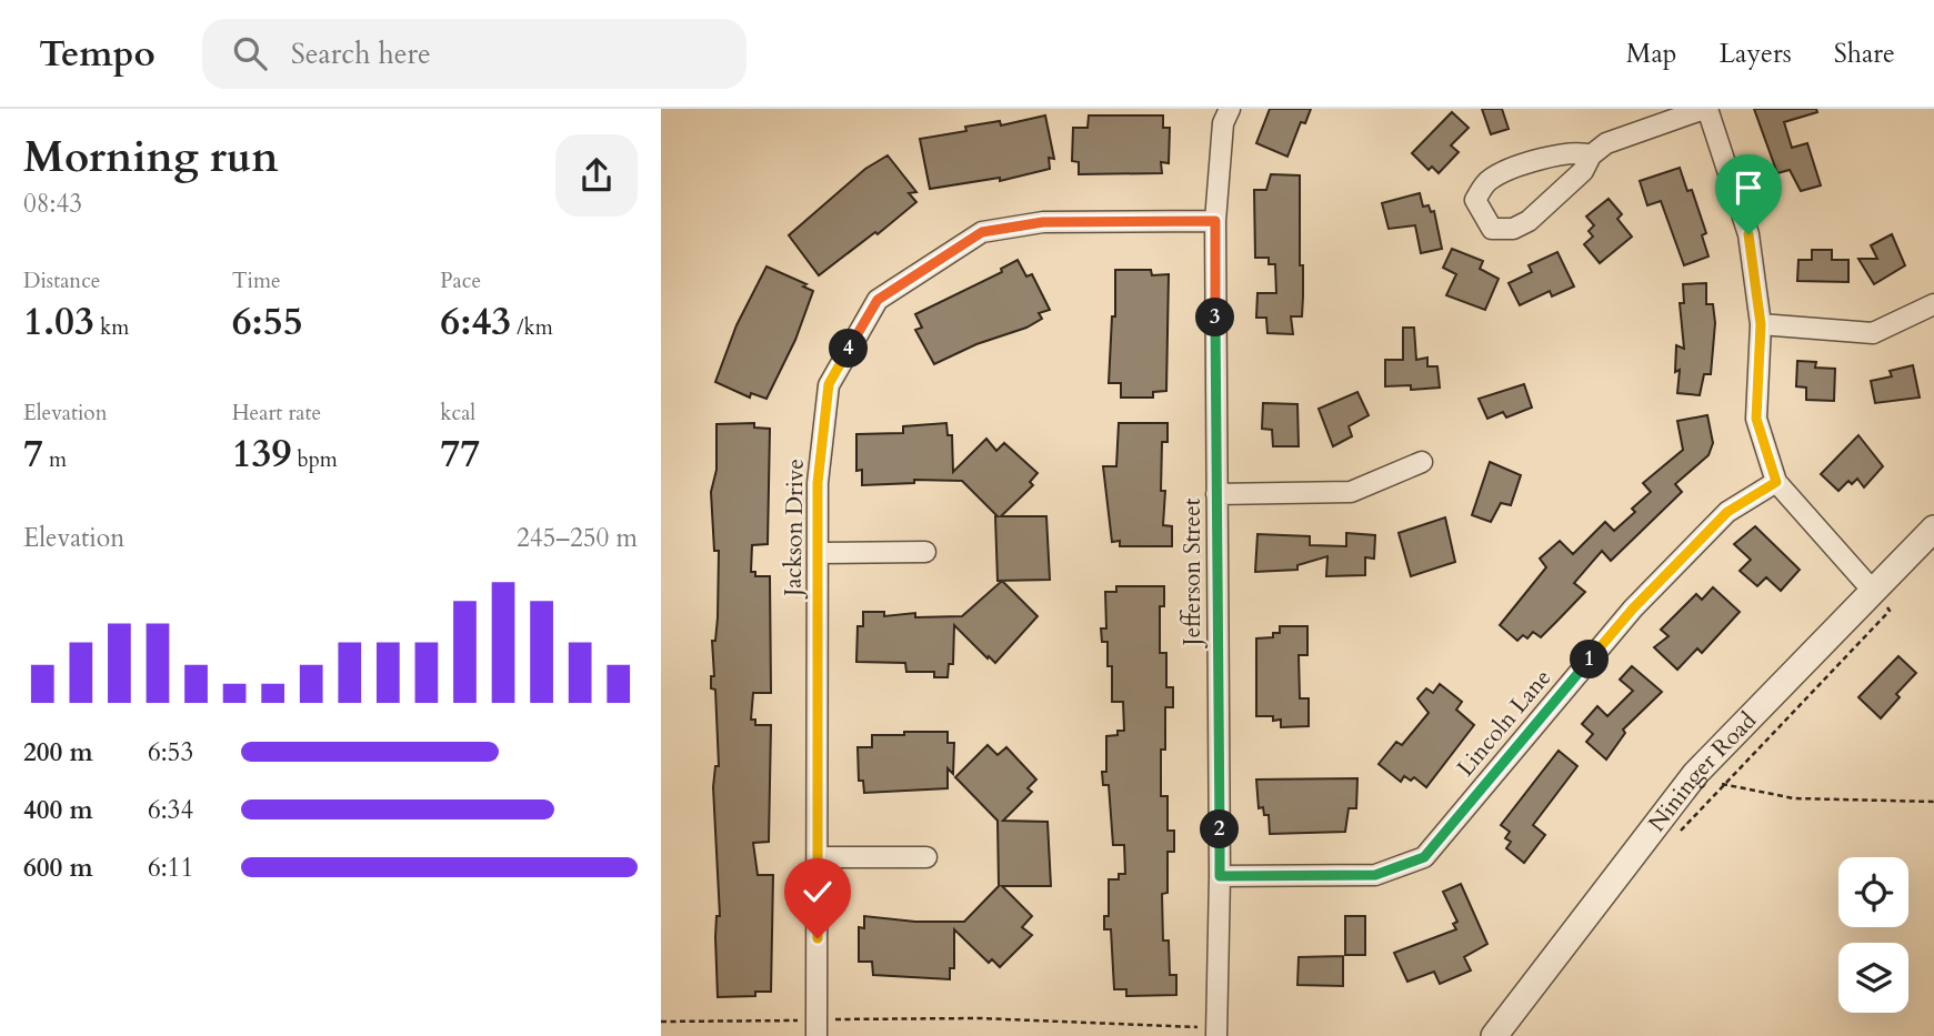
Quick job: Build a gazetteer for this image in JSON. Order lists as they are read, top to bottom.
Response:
{
  "streets": {
    "street": [
      "Jackson Drive",
      "Jefferson Street",
      "Lincoln Lane",
      "Nininger Road"
    ]
  },
  "crossings": [
    ["Jackson Drive", "Jefferson Street"],
    ["Jefferson Street", "Lincoln Lane"]
  ],
  "page": {
    "header": "Tempo",
    "search": "Search here",
    "nav": ["Map", "Layers", "Share"],
    "heading": ["Morning run", "08:43"],
    "stats": [
      ["Distance", "1.03 km"],
      ["Time", "6:55"],
      ["Pace", "6:43 /km"],
      ["Elevation", "7 m"],
      ["Heart rate", "139 bpm"],
      ["kcal", "77"]
    ],
    "pins": [
      "3",
      "4",
      "1",
      "2"
    ],
    "chart": ["Elevation", "245–250 m"],
    "list": [
      {
        "name": "200 m",
        "note": "6:53"
      },
      {
        "name": "400 m",
        "note": "6:34"
      },
      {
        "name": "600 m",
        "note": "6:11"
      }
    ]
  }
}
